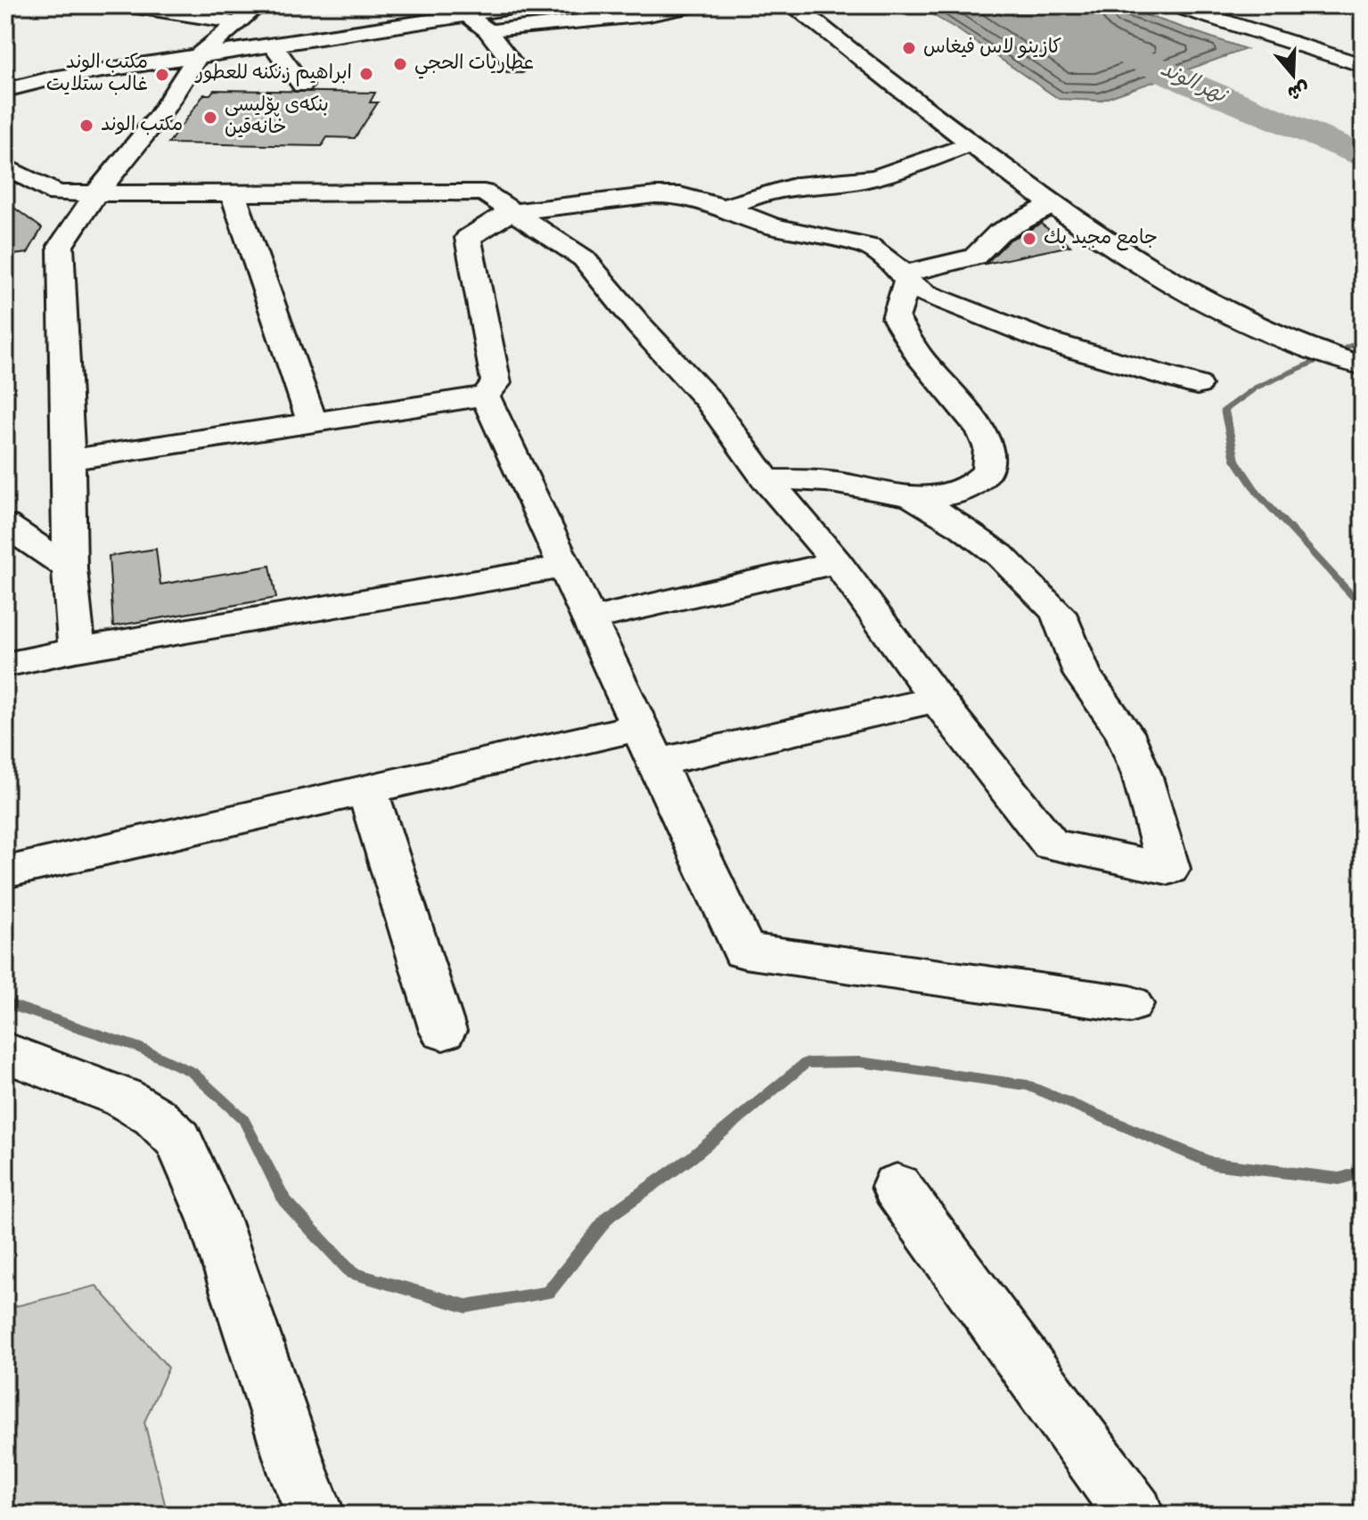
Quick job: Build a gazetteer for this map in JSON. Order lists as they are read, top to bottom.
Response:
{
  "water": ["نهر الوند"],
  "places": [
    "كازينو لاس فيغاس",
    "عطاريات الحجي",
    "ابراهيم زنكنه للعطور",
    "مكتب الوند غالب ستلايت",
    "بنکەی پۆلیسی خانەقین",
    "مكتب الوند",
    "جامع مجيد بك"
  ],
  "north": "bottom"
}
